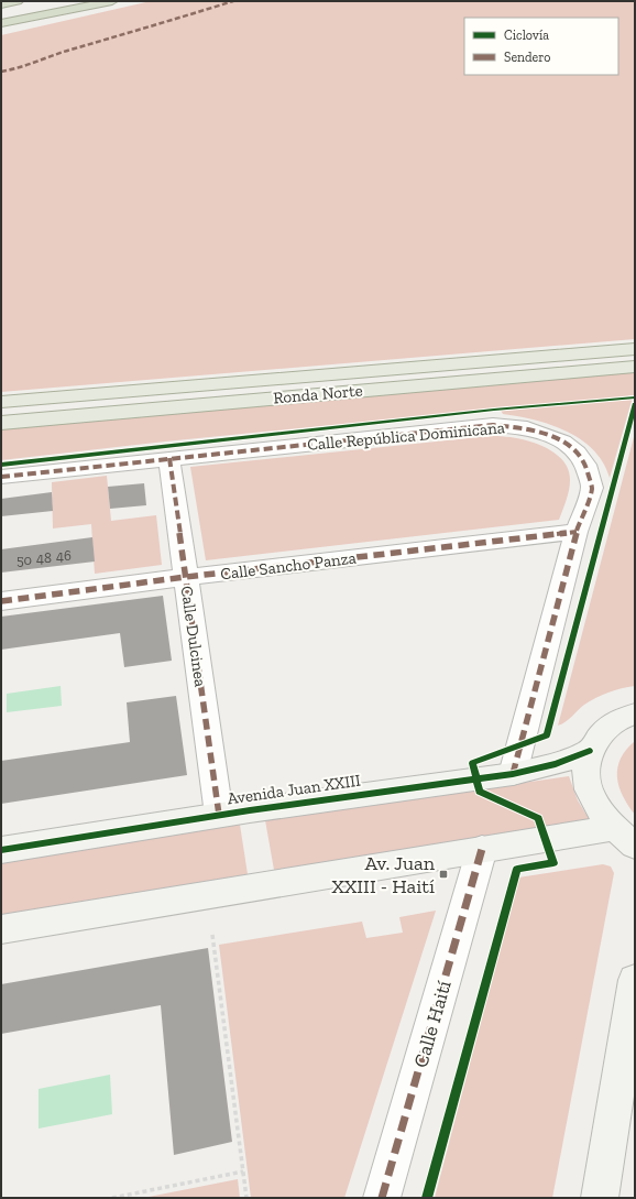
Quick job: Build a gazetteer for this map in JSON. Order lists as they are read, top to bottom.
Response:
{
  "streets": {
    "main road": ["Ronda Norte", "Avenida Juan XXIII"],
    "street": [
      "Calle República Dominicana",
      "Calle Sancho Panza",
      "Calle Dulcinea",
      "Calle Haití"
    ]
  },
  "crossings": [
    ["Calle República Dominicana", "Calle Sancho Panza"],
    ["Calle República Dominicana", "Calle Dulcinea"],
    ["Calle República Dominicana", "Avenida Juan XXIII"],
    ["Calle Sancho Panza", "Calle Dulcinea"],
    ["Calle Dulcinea", "Avenida Juan XXIII"]
  ],
  "places": {
    "transit": ["Av. Juan XXIII - Haití"]
  },
  "house_numbers": ["46", "48", "50"],
  "legend": ["Ciclovía", "Sendero"]
}
